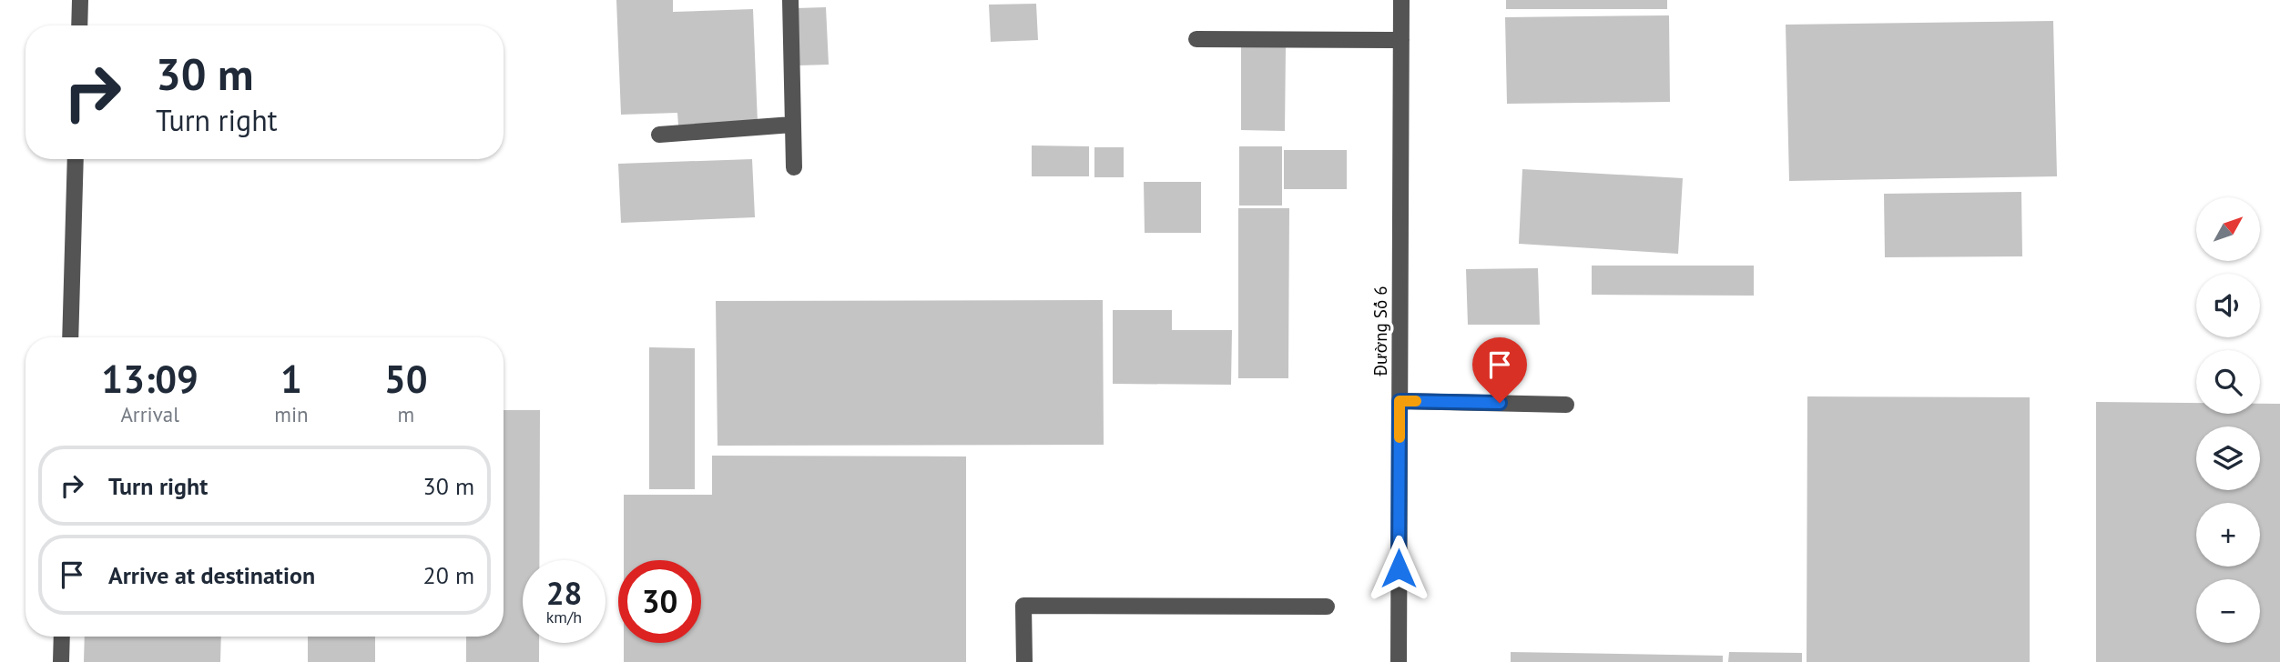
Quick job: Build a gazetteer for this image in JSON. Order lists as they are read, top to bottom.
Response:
{
  "streets": {
    "street": ["Đường Số 6"]
  },
  "north": "top right",
  "page": {
    "turn": ["30 m", "Turn right"],
    "map_buttons": ["+", "−"],
    "eta": [
      "13:09",
      "Arrival",
      "1",
      "min",
      "50",
      "m"
    ],
    "list": [
      {
        "name": "Turn right",
        "value": "30 m"
      },
      {
        "name": "Arrive at destination",
        "value": "20 m"
      }
    ],
    "speed": "28 km/h",
    "limit": "30"
  }
}
